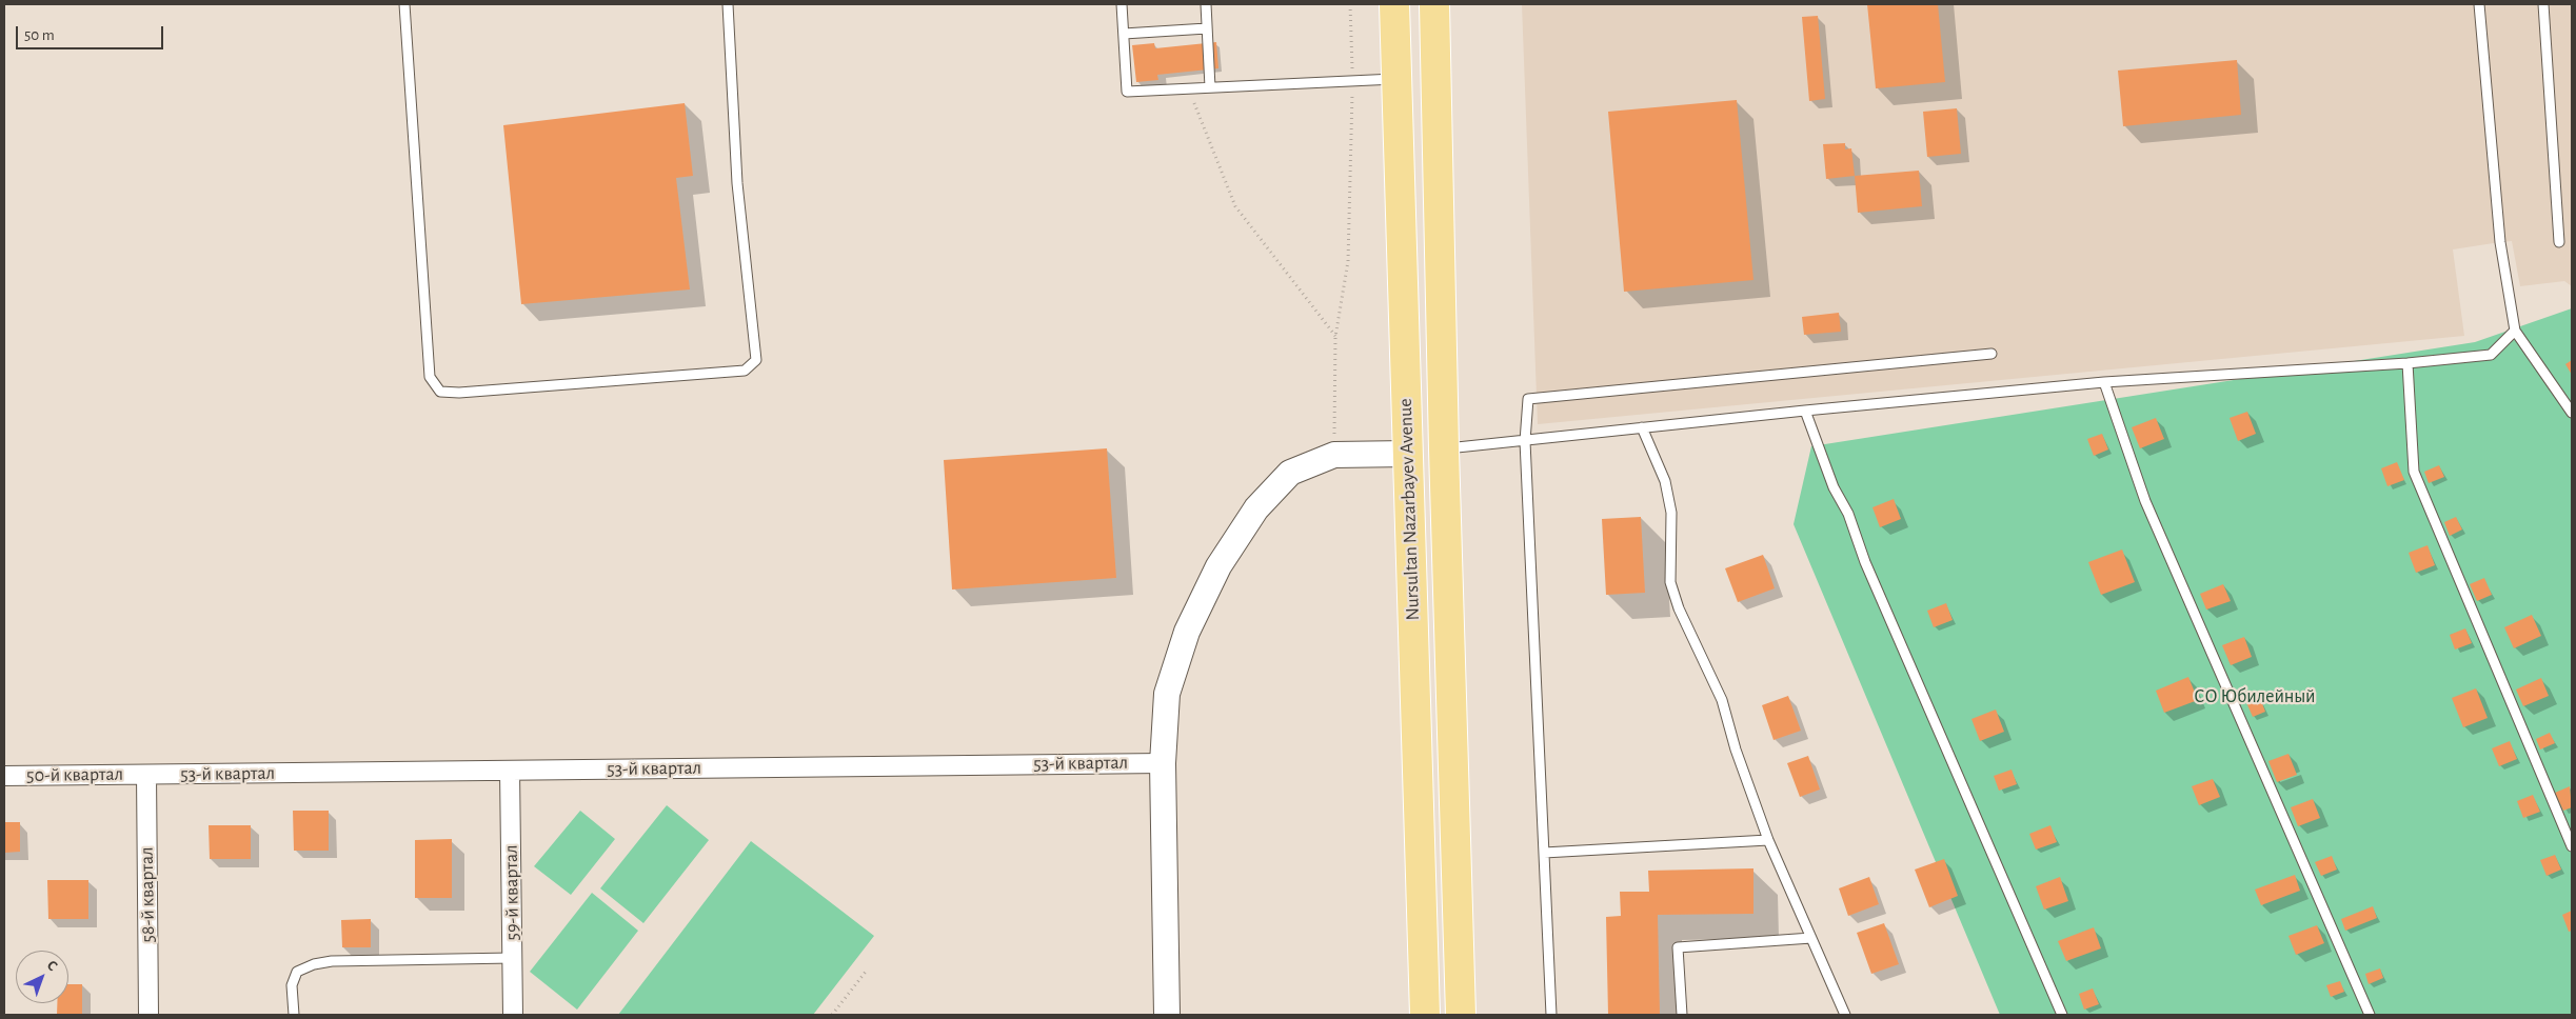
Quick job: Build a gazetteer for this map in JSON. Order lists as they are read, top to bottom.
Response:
{
  "streets": {
    "main road": ["Nursultan Nazarbayev Avenue"],
    "street": [
      "53-й квартал",
      "50-й квартал",
      "59-й квартал",
      "58-й квартал"
    ]
  },
  "crossings": [
    ["53-й квартал", "50-й квартал"],
    ["53-й квартал", "59-й квартал"],
    ["53-й квартал", "58-й квартал"],
    ["50-й квартал", "58-й квартал"]
  ],
  "parks": ["СО Юбилейный"],
  "scale_bar": "50 m",
  "north": "top right"
}
